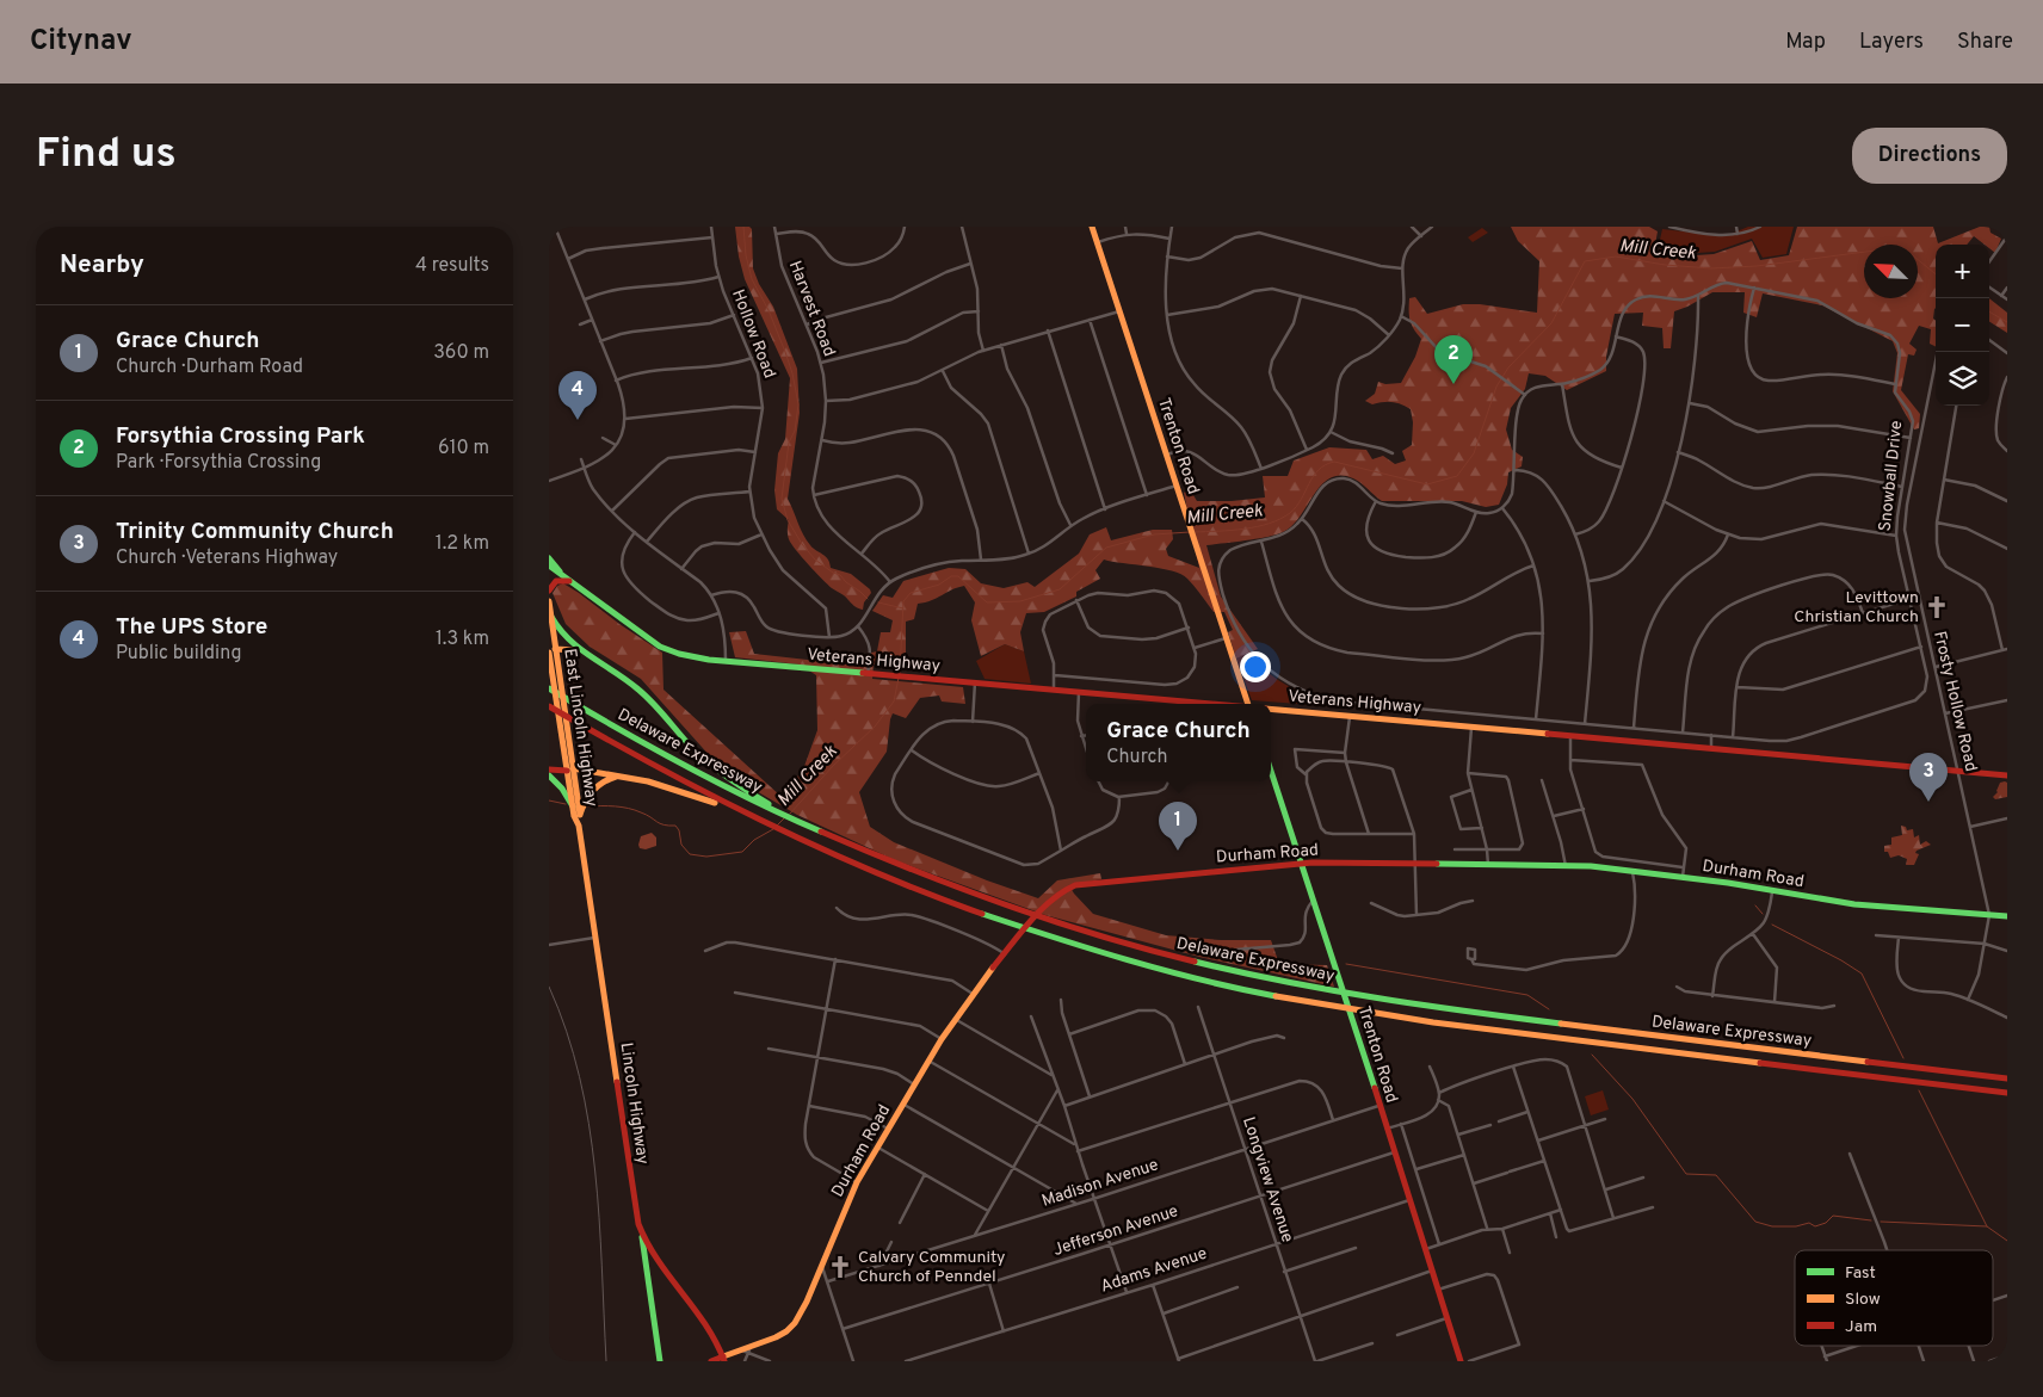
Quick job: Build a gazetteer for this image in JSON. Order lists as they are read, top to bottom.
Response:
{
  "streets": {
    "main road": [
      "Trenton Road",
      "Veterans Highway",
      "East Lincoln Highway",
      "Delaware Expressway",
      "Durham Road",
      "Lincoln Highway"
    ],
    "street": [
      "Harvest Road",
      "Hollow Road",
      "Snowball Drive",
      "Frosty Hollow Road",
      "Longview Avenue",
      "Madison Avenue",
      "Jefferson Avenue",
      "Adams Avenue"
    ]
  },
  "crossings": [
    ["Trenton Road", "Durham Road"],
    ["Trenton Road", "Madison Avenue"],
    ["Trenton Road", "Jefferson Avenue"],
    ["Trenton Road", "Adams Avenue"],
    ["Veterans Highway", "Frosty Hollow Road"],
    ["Frosty Hollow Road", "Durham Road"],
    ["East Lincoln Highway", "Lincoln Highway"],
    ["Durham Road", "Lincoln Highway"],
    ["Longview Avenue", "Madison Avenue"],
    ["Longview Avenue", "Jefferson Avenue"],
    ["Longview Avenue", "Adams Avenue"]
  ],
  "water": ["Mill Creek"],
  "places": {
    "church": ["Levittown Christian Church", "Calvary Community Church of Penndel"]
  },
  "legend": ["Fast", "Slow", "Jam"],
  "north": "top left",
  "page": {
    "header": "Citynav",
    "nav": ["Map", "Layers", "Share"],
    "buttons": "Directions",
    "title": "Find us",
    "heading": ["Nearby", "4 results"],
    "map_buttons": ["+", "−"],
    "list": [
      {
        "mark": "1",
        "name": "Grace Church",
        "note": "Church · Durham Road",
        "value": "360 m"
      },
      {
        "mark": "2",
        "name": "Forsythia Crossing Park",
        "note": "Park · Forsythia Crossing",
        "value": "610 m"
      },
      {
        "mark": "3",
        "name": "Trinity Community Church",
        "note": "Church · Veterans Highway",
        "value": "1.2 km"
      },
      {
        "mark": "4",
        "name": "The UPS Store",
        "note": "Public building",
        "value": "1.3 km"
      }
    ],
    "pins": [
      "2",
      "4",
      "3",
      "1"
    ],
    "popup": ["Grace Church", "Church"]
  }
}
